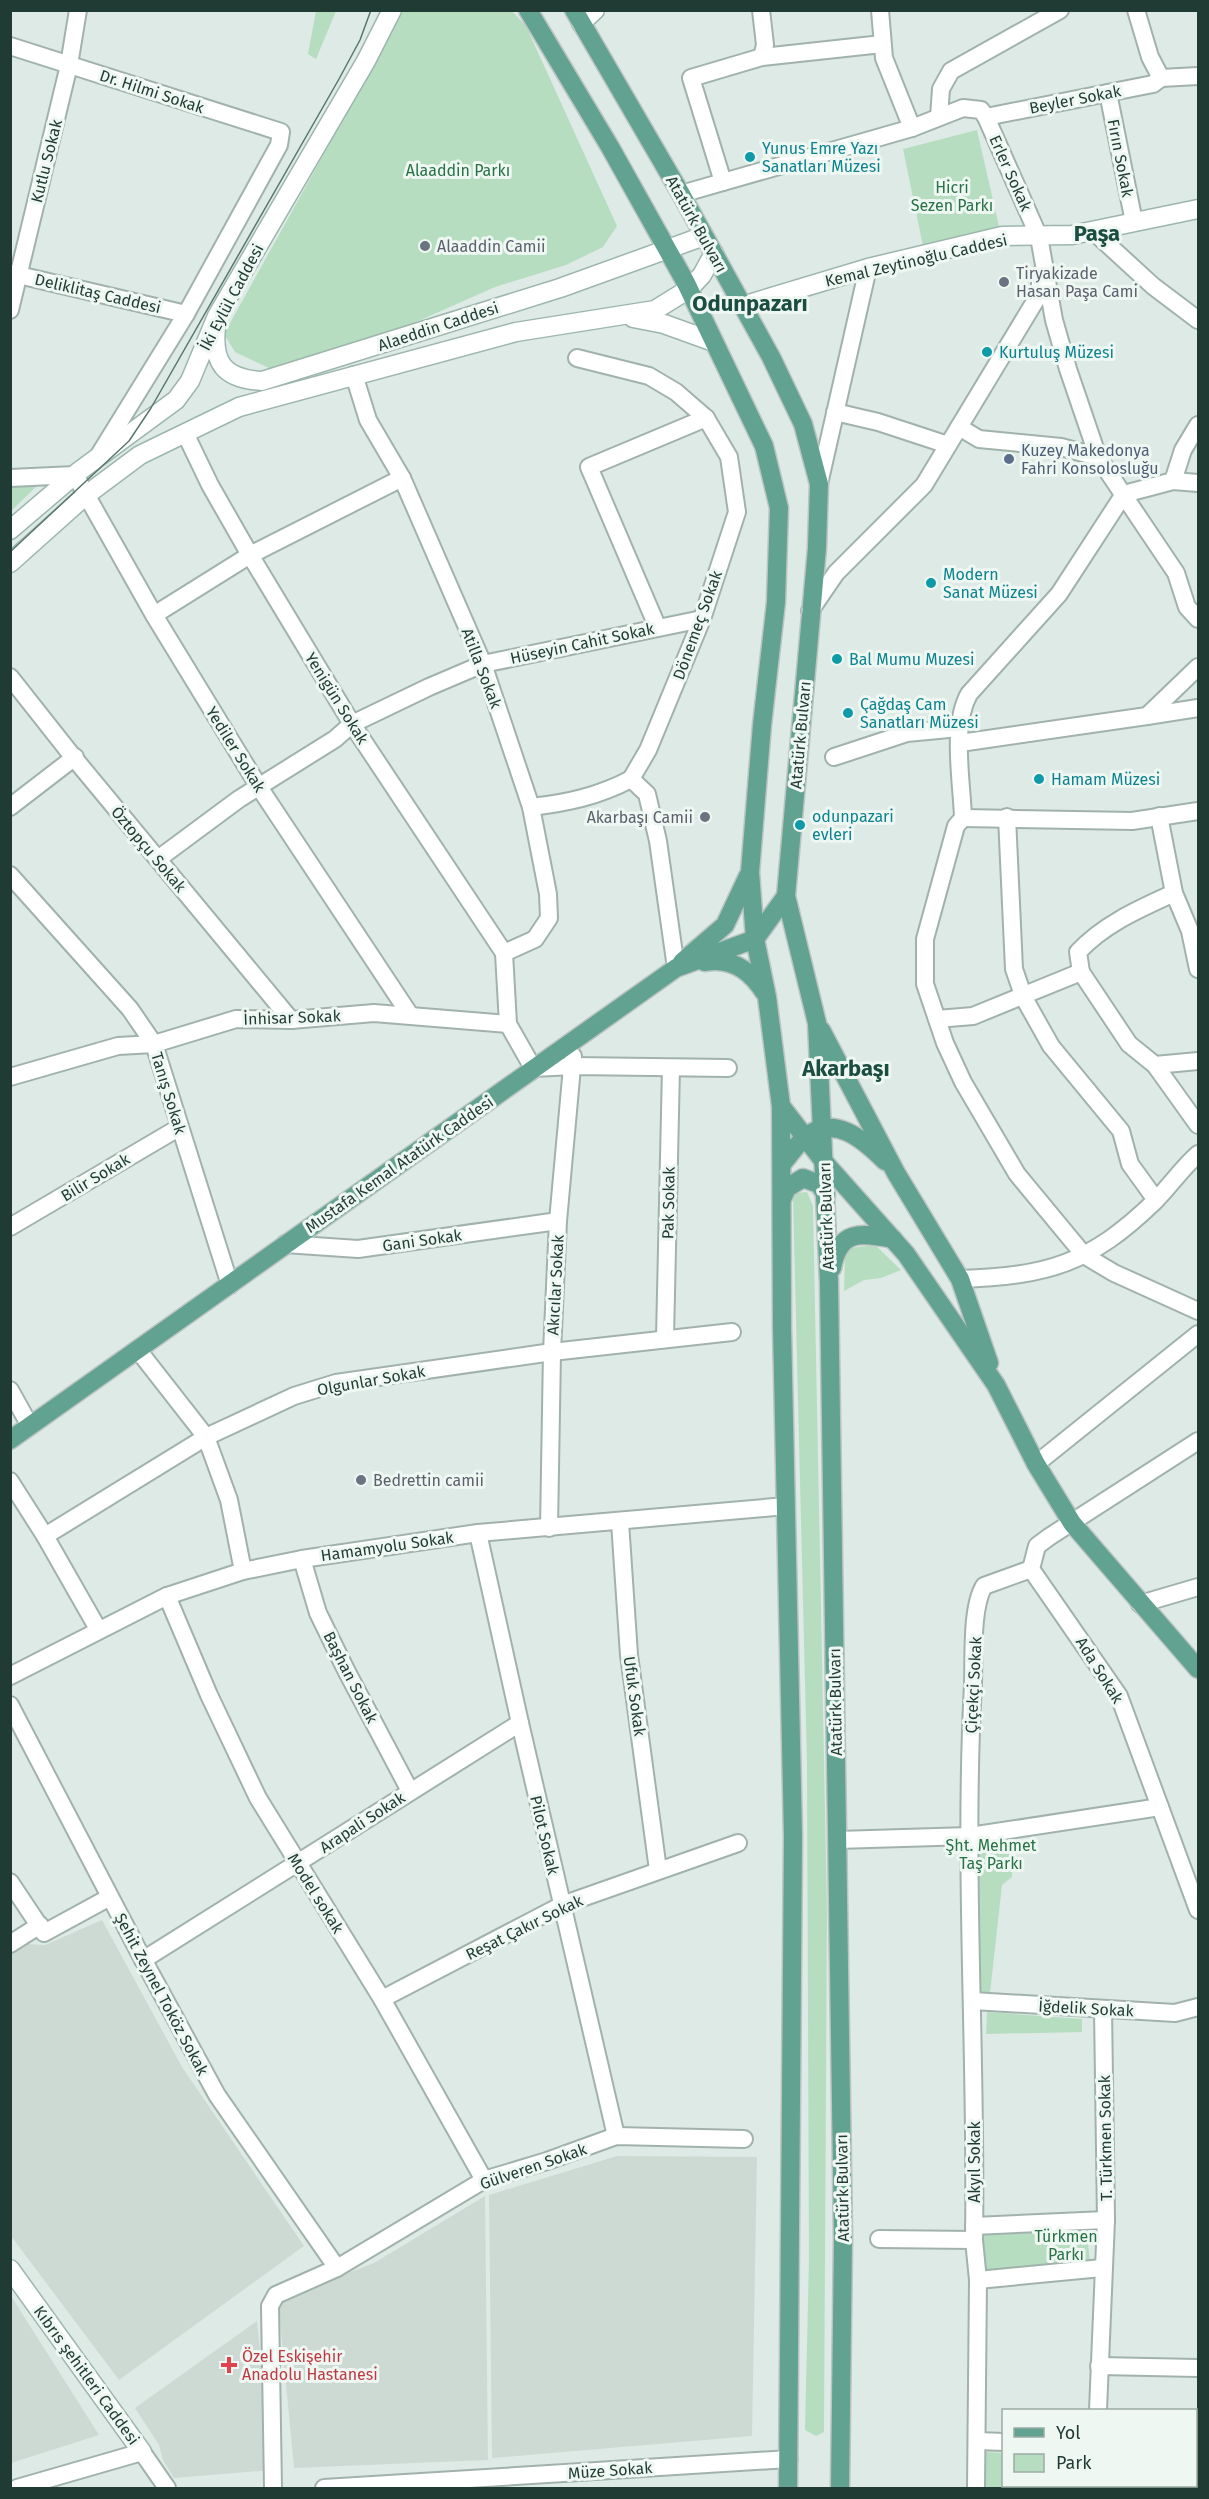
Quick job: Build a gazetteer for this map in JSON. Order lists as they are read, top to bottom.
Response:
{
  "streets": {
    "main road": [
      "Atatürk Bulvarı",
      "Kemal Zeytinoğlu Caddesi",
      "İki Eylül Caddesi",
      "Alaeddin Caddesi",
      "Mustafa Kemal Atatürk Caddesi",
      "Kıbrıs şehitleri Caddesi"
    ],
    "street": [
      "Dr. Hilmi Sokak",
      "Beyler Sokak",
      "Fırın Sokak",
      "Kutlu Sokak",
      "Erler Sokak",
      "Deliklitaş Caddesi",
      "Dönemeç Sokak",
      "Hüseyin Cahit Sokak",
      "Atilla Sokak",
      "Yenigün Sokak",
      "Yediler Sokak",
      "Öztopçu Sokak",
      "İnhisar Sokak",
      "Tanış Sokak",
      "Bilir Sokak",
      "Pak Sokak",
      "Gani Sokak",
      "Akıcılar Sokak",
      "Olgunlar Sokak",
      "Hamamyolu Sokak",
      "Ada Sokak",
      "Başhan Sokak",
      "Çiçekçi Sokak",
      "Ufuk Sokak",
      "Arapali Sokak",
      "Pilot Sokak",
      "Model sokak",
      "Reşat Çakır Sokak",
      "Şehit Zeynel Toköz Sokak",
      "İğdelik Sokak",
      "T. Türkmen Sokak",
      "Akyıl Sokak",
      "Gülveren Sokak",
      "Müze Sokak"
    ]
  },
  "crossings": [
    ["Dr. Hilmi Sokak", "Kutlu Sokak"],
    ["Dr. Hilmi Sokak", "Deliklitaş Caddesi"],
    ["Beyler Sokak", "Fırın Sokak"],
    ["Beyler Sokak", "Erler Sokak"],
    ["Beyler Sokak", "Atatürk Bulvarı"],
    ["Fırın Sokak", "Kemal Zeytinoğlu Caddesi"],
    ["Kutlu Sokak", "Deliklitaş Caddesi"],
    ["Erler Sokak", "Kemal Zeytinoğlu Caddesi"],
    ["Atatürk Bulvarı", "Kemal Zeytinoğlu Caddesi"],
    ["Atatürk Bulvarı", "Alaeddin Caddesi"],
    ["İki Eylül Caddesi", "Alaeddin Caddesi"],
    ["İki Eylül Caddesi", "Yediler Sokak"],
    ["Alaeddin Caddesi", "Atilla Sokak"],
    ["Alaeddin Caddesi", "Yenigün Sokak"],
    ["Dönemeç Sokak", "Hüseyin Cahit Sokak"],
    ["Hüseyin Cahit Sokak", "Atilla Sokak"],
    ["Hüseyin Cahit Sokak", "Yenigün Sokak"],
    ["Hüseyin Cahit Sokak", "Yediler Sokak"],
    ["Hüseyin Cahit Sokak", "Öztopçu Sokak"],
    ["Atilla Sokak", "Yenigün Sokak"],
    ["Yediler Sokak", "İnhisar Sokak"],
    ["Öztopçu Sokak", "İnhisar Sokak"],
    ["İnhisar Sokak", "Tanış Sokak"],
    ["Tanış Sokak", "Mustafa Kemal Atatürk Caddesi"],
    ["Tanış Sokak", "Bilir Sokak"],
    ["Mustafa Kemal Atatürk Caddesi", "Gani Sokak"],
    ["Mustafa Kemal Atatürk Caddesi", "Akıcılar Sokak"],
    ["Pak Sokak", "Olgunlar Sokak"],
    ["Gani Sokak", "Akıcılar Sokak"],
    ["Akıcılar Sokak", "Olgunlar Sokak"],
    ["Akıcılar Sokak", "Hamamyolu Sokak"],
    ["Hamamyolu Sokak", "Başhan Sokak"],
    ["Hamamyolu Sokak", "Ufuk Sokak"],
    ["Hamamyolu Sokak", "Pilot Sokak"],
    ["Hamamyolu Sokak", "Model sokak"],
    ["Ada Sokak", "Çiçekçi Sokak"],
    ["Başhan Sokak", "Arapali Sokak"],
    ["Çiçekçi Sokak", "Akyıl Sokak"],
    ["Ufuk Sokak", "Reşat Çakır Sokak"],
    ["Arapali Sokak", "Pilot Sokak"],
    ["Arapali Sokak", "Model sokak"],
    ["Arapali Sokak", "Şehit Zeynel Toköz Sokak"],
    ["Pilot Sokak", "Reşat Çakır Sokak"],
    ["Pilot Sokak", "Gülveren Sokak"],
    ["Model sokak", "Reşat Çakır Sokak"],
    ["Model sokak", "Gülveren Sokak"],
    ["Şehit Zeynel Toköz Sokak", "Gülveren Sokak"],
    ["İğdelik Sokak", "T. Türkmen Sokak"],
    ["İğdelik Sokak", "Akyıl Sokak"]
  ],
  "districts": ["Paşa", "Odunpazarı", "Akarbaşı"],
  "parks": [
    "Alaaddin Parkı",
    "Hicri Sezen Parkı",
    "Şht. Mehmet Taş Parkı",
    "Türkmen Parkı"
  ],
  "places": {
    "other": [
      "Yunus Emre Yazı Sanatları Müzesi",
      "Alaaddin Camii",
      "Tiryakizade Hasan Paşa Cami",
      "Kurtuluş Müzesi",
      "Kuzey Makedonya Fahri Konsolosluğu",
      "Modern Sanat Müzesi",
      "Bal Mumu Muzesi",
      "Çağdaş Cam Sanatları Müzesi",
      "Hamam Müzesi",
      "Akarbaşı Camii",
      "odunpazari evleri",
      "Bedrettin camii"
    ],
    "health": ["Özel Eskişehir Anadolu Hastanesi"]
  },
  "legend": ["Yol", "Park"]
}
